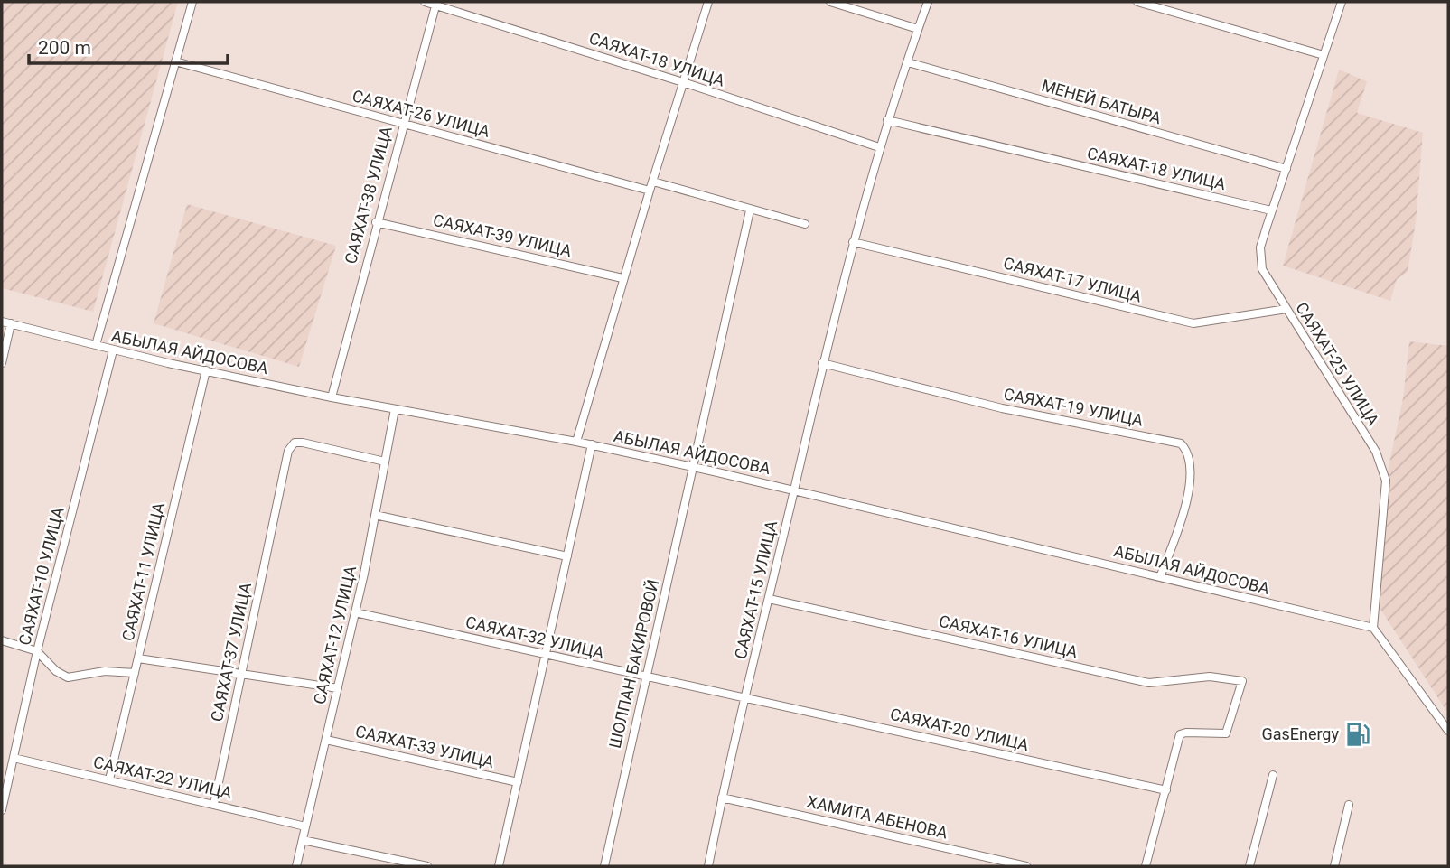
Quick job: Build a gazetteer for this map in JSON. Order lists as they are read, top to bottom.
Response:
{
  "streets": {
    "street": [
      "САЯХАТ-18 УЛИЦА",
      "МЕНЕЙ БАТЫРА",
      "САЯХАТ-26 УЛИЦА",
      "САЯХАТ-38 УЛИЦА",
      "САЯХАТ-39 УЛИЦА",
      "САЯХАТ-17 УЛИЦА",
      "АБЫЛАЯ АЙДОСОВА",
      "САЯХАТ-25 УЛИЦА",
      "САЯХАТ-19 УЛИЦА",
      "САЯХАТ-11 УЛИЦА",
      "САЯХАТ-10 УЛИЦА",
      "САЯХАТ-15 УЛИЦА",
      "САЯХАТ-12 УЛИЦА",
      "САЯХАТ-16 УЛИЦА",
      "САЯХАТ-32 УЛИЦА",
      "САЯХАТ-37 УЛИЦА",
      "ШОЛПАН БАКИРОВОЙ",
      "САЯХАТ-20 УЛИЦА",
      "САЯХАТ-33 УЛИЦА",
      "САЯХАТ-22 УЛИЦА",
      "ХАМИТА АБЕНОВА"
    ]
  },
  "crossings": [
    ["САЯХАТ-18 УЛИЦА", "САЯХАТ-38 УЛИЦА"],
    ["САЯХАТ-18 УЛИЦА", "САЯХАТ-25 УЛИЦА"],
    ["САЯХАТ-18 УЛИЦА", "САЯХАТ-15 УЛИЦА"],
    ["МЕНЕЙ БАТЫРА", "САЯХАТ-25 УЛИЦА"],
    ["МЕНЕЙ БАТЫРА", "САЯХАТ-15 УЛИЦА"],
    ["САЯХАТ-26 УЛИЦА", "САЯХАТ-38 УЛИЦА"],
    ["САЯХАТ-38 УЛИЦА", "САЯХАТ-39 УЛИЦА"],
    ["САЯХАТ-38 УЛИЦА", "АБЫЛАЯ АЙДОСОВА"],
    ["САЯХАТ-17 УЛИЦА", "САЯХАТ-25 УЛИЦА"],
    ["САЯХАТ-17 УЛИЦА", "САЯХАТ-15 УЛИЦА"],
    ["АБЫЛАЯ АЙДОСОВА", "САЯХАТ-25 УЛИЦА"],
    ["АБЫЛАЯ АЙДОСОВА", "САЯХАТ-19 УЛИЦА"],
    ["АБЫЛАЯ АЙДОСОВА", "САЯХАТ-11 УЛИЦА"],
    ["АБЫЛАЯ АЙДОСОВА", "САЯХАТ-10 УЛИЦА"],
    ["АБЫЛАЯ АЙДОСОВА", "САЯХАТ-15 УЛИЦА"],
    ["АБЫЛАЯ АЙДОСОВА", "САЯХАТ-12 УЛИЦА"],
    ["АБЫЛАЯ АЙДОСОВА", "ШОЛПАН БАКИРОВОЙ"],
    ["САЯХАТ-19 УЛИЦА", "САЯХАТ-15 УЛИЦА"],
    ["САЯХАТ-11 УЛИЦА", "САЯХАТ-22 УЛИЦА"],
    ["САЯХАТ-10 УЛИЦА", "САЯХАТ-22 УЛИЦА"],
    ["САЯХАТ-15 УЛИЦА", "САЯХАТ-16 УЛИЦА"],
    ["САЯХАТ-15 УЛИЦА", "САЯХАТ-32 УЛИЦА"],
    ["САЯХАТ-15 УЛИЦА", "САЯХАТ-20 УЛИЦА"],
    ["САЯХАТ-15 УЛИЦА", "ХАМИТА АБЕНОВА"],
    ["САЯХАТ-12 УЛИЦА", "САЯХАТ-32 УЛИЦА"],
    ["САЯХАТ-12 УЛИЦА", "САЯХАТ-37 УЛИЦА"],
    ["САЯХАТ-12 УЛИЦА", "САЯХАТ-33 УЛИЦА"],
    ["САЯХАТ-12 УЛИЦА", "САЯХАТ-22 УЛИЦА"],
    ["САЯХАТ-16 УЛИЦА", "САЯХАТ-20 УЛИЦА"],
    ["САЯХАТ-32 УЛИЦА", "ШОЛПАН БАКИРОВОЙ"],
    ["САЯХАТ-32 УЛИЦА", "САЯХАТ-20 УЛИЦА"],
    ["САЯХАТ-37 УЛИЦА", "САЯХАТ-22 УЛИЦА"]
  ],
  "places": {
    "fuel station": ["GasEnergy"]
  },
  "scale_bar": "200 m"
}
